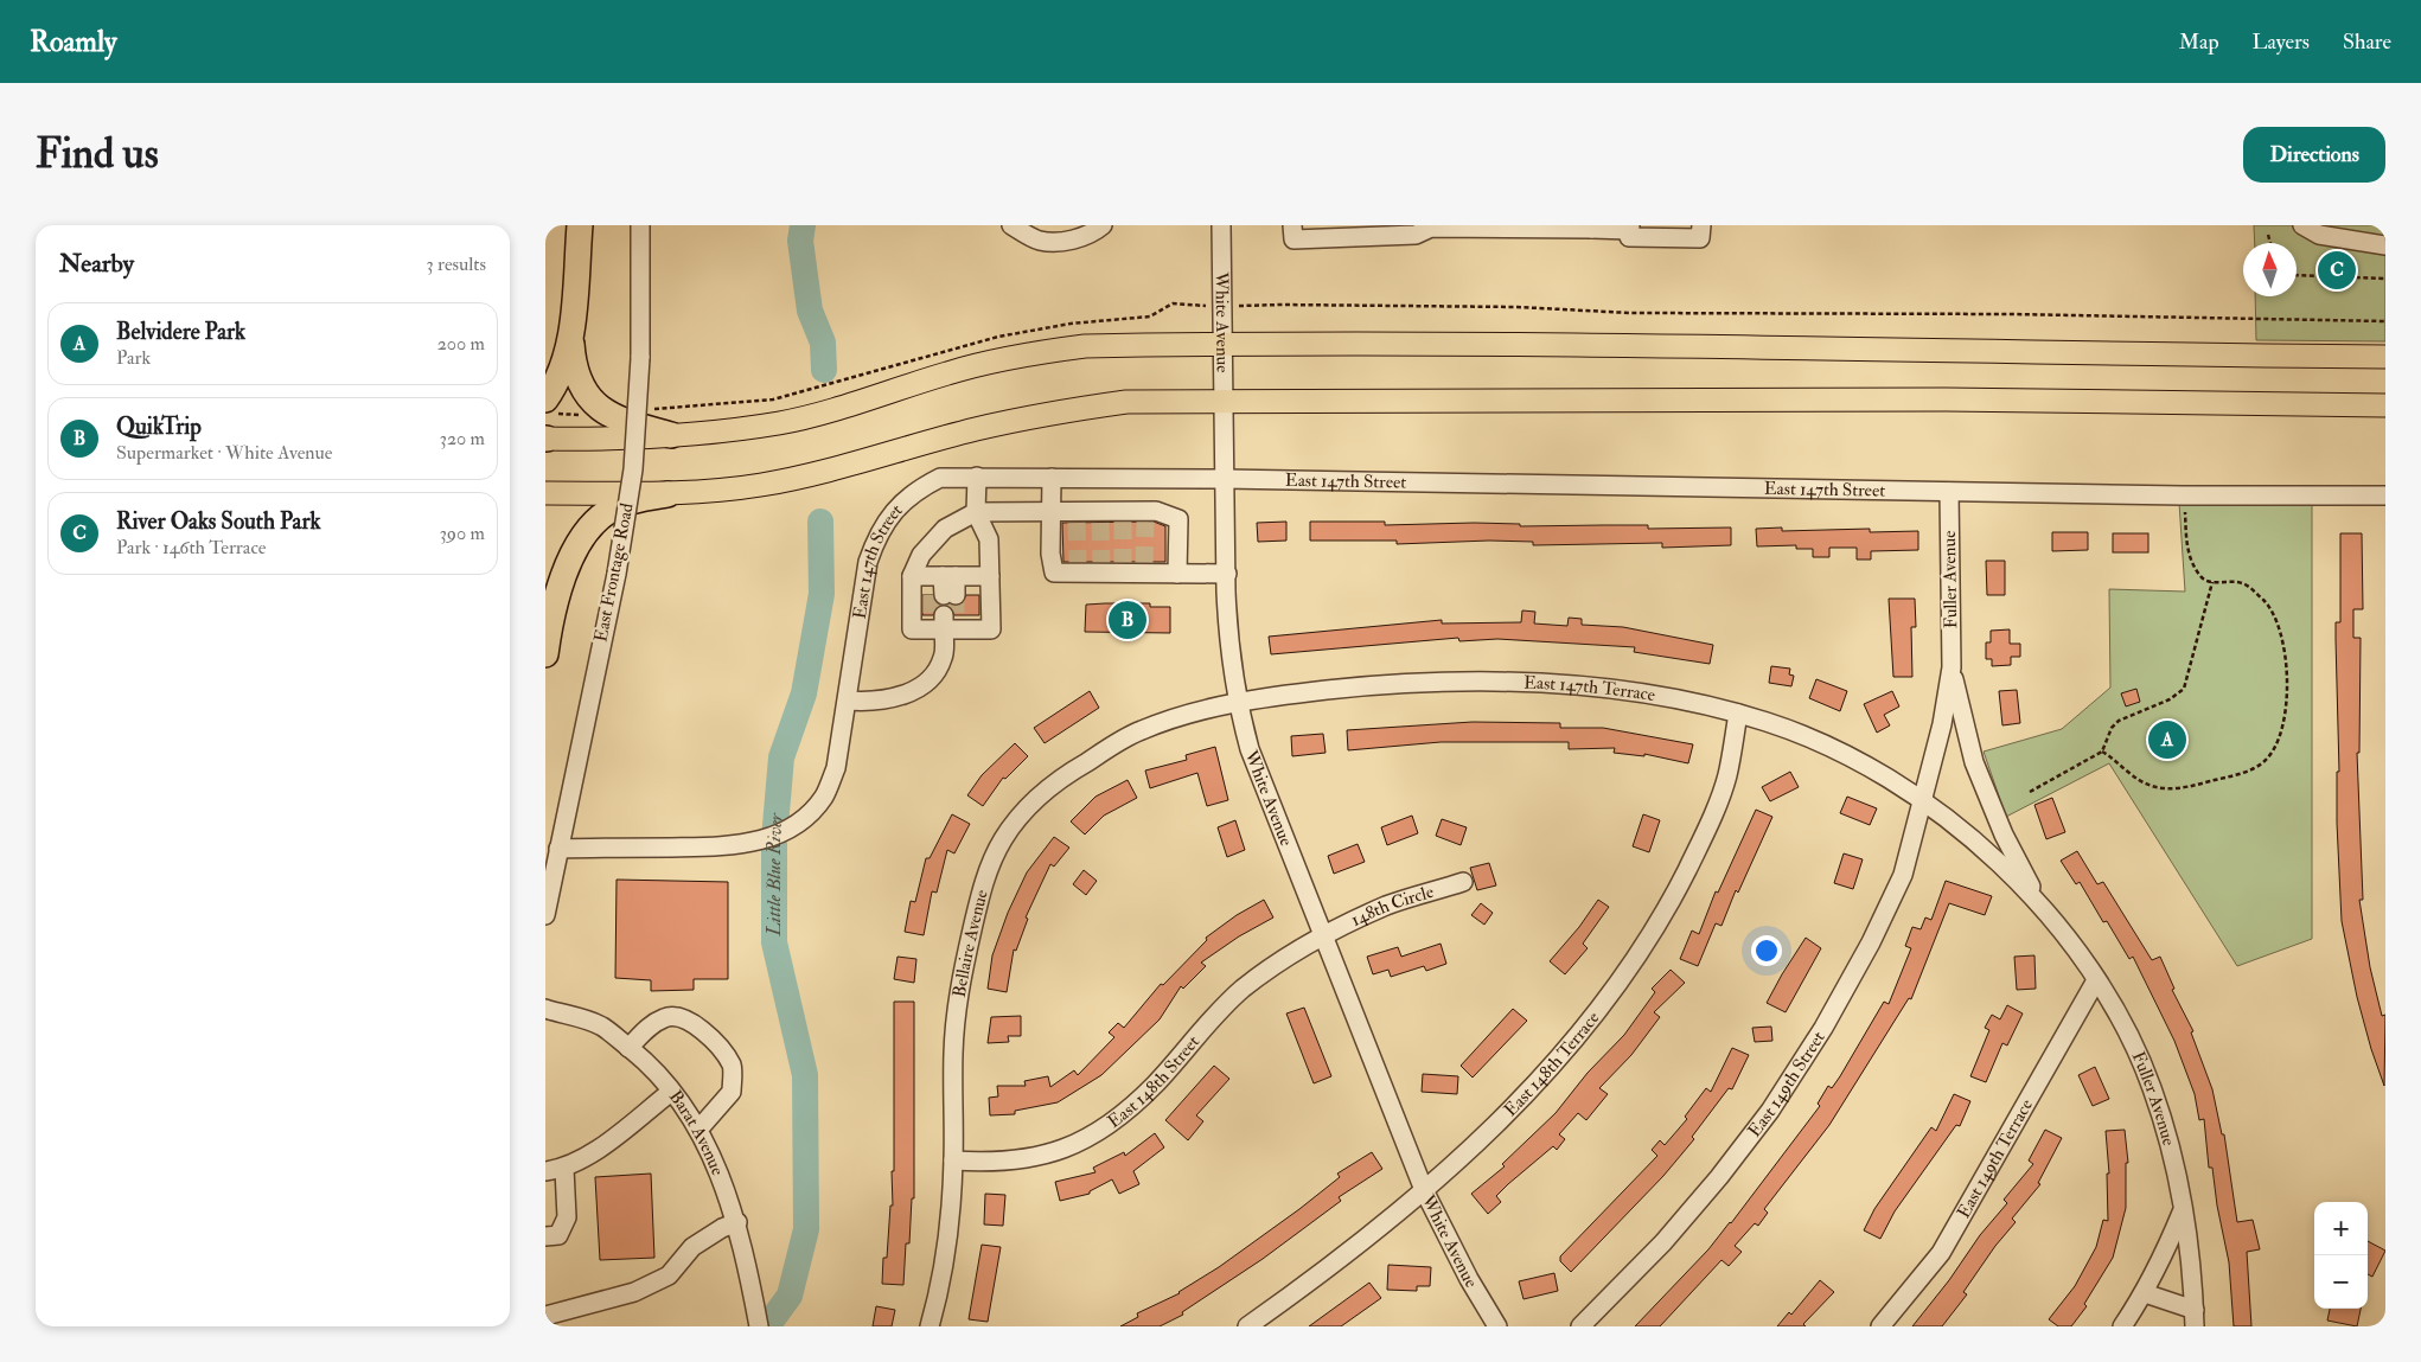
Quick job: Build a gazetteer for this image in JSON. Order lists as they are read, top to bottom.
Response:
{
  "streets": {
    "street": [
      "White Avenue",
      "East 147th Street",
      "East Frontage Road",
      "Fuller Avenue",
      "East 147th Terrace",
      "148th Circle",
      "Bellaire Avenue",
      "East 148th Terrace",
      "East 148th Street",
      "East 149th Street",
      "Barat Avenue",
      "East 149th Terrace"
    ]
  },
  "crossings": [
    ["White Avenue", "East 147th Street"],
    ["White Avenue", "East 147th Terrace"],
    ["White Avenue", "148th Circle"],
    ["White Avenue", "Bellaire Avenue"],
    ["White Avenue", "East 148th Terrace"],
    ["White Avenue", "East 148th Street"],
    ["East 147th Street", "East Frontage Road"],
    ["East 147th Street", "Fuller Avenue"],
    ["Fuller Avenue", "East 147th Terrace"],
    ["Fuller Avenue", "East 149th Street"],
    ["Fuller Avenue", "East 149th Terrace"],
    ["East 147th Terrace", "Bellaire Avenue"],
    ["East 147th Terrace", "East 148th Terrace"],
    ["East 147th Terrace", "East 149th Street"],
    ["148th Circle", "East 148th Street"],
    ["Bellaire Avenue", "East 148th Street"]
  ],
  "water": ["Little Blue River"],
  "north": "top",
  "page": {
    "header": "Roamly",
    "nav": ["Map", "Layers", "Share"],
    "buttons": "Directions",
    "title": "Find us",
    "heading": ["Nearby", "3 results"],
    "pins": ["C", "B", "A"],
    "list": [
      {
        "mark": "A",
        "name": "Belvidere Park",
        "note": "Park",
        "value": "200 m"
      },
      {
        "mark": "B",
        "name": "QuikTrip",
        "note": "Supermarket · White Avenue",
        "value": "320 m"
      },
      {
        "mark": "C",
        "name": "River Oaks South Park",
        "note": "Park · 146th Terrace",
        "value": "390 m"
      }
    ],
    "map_buttons": ["+", "−"]
  }
}
